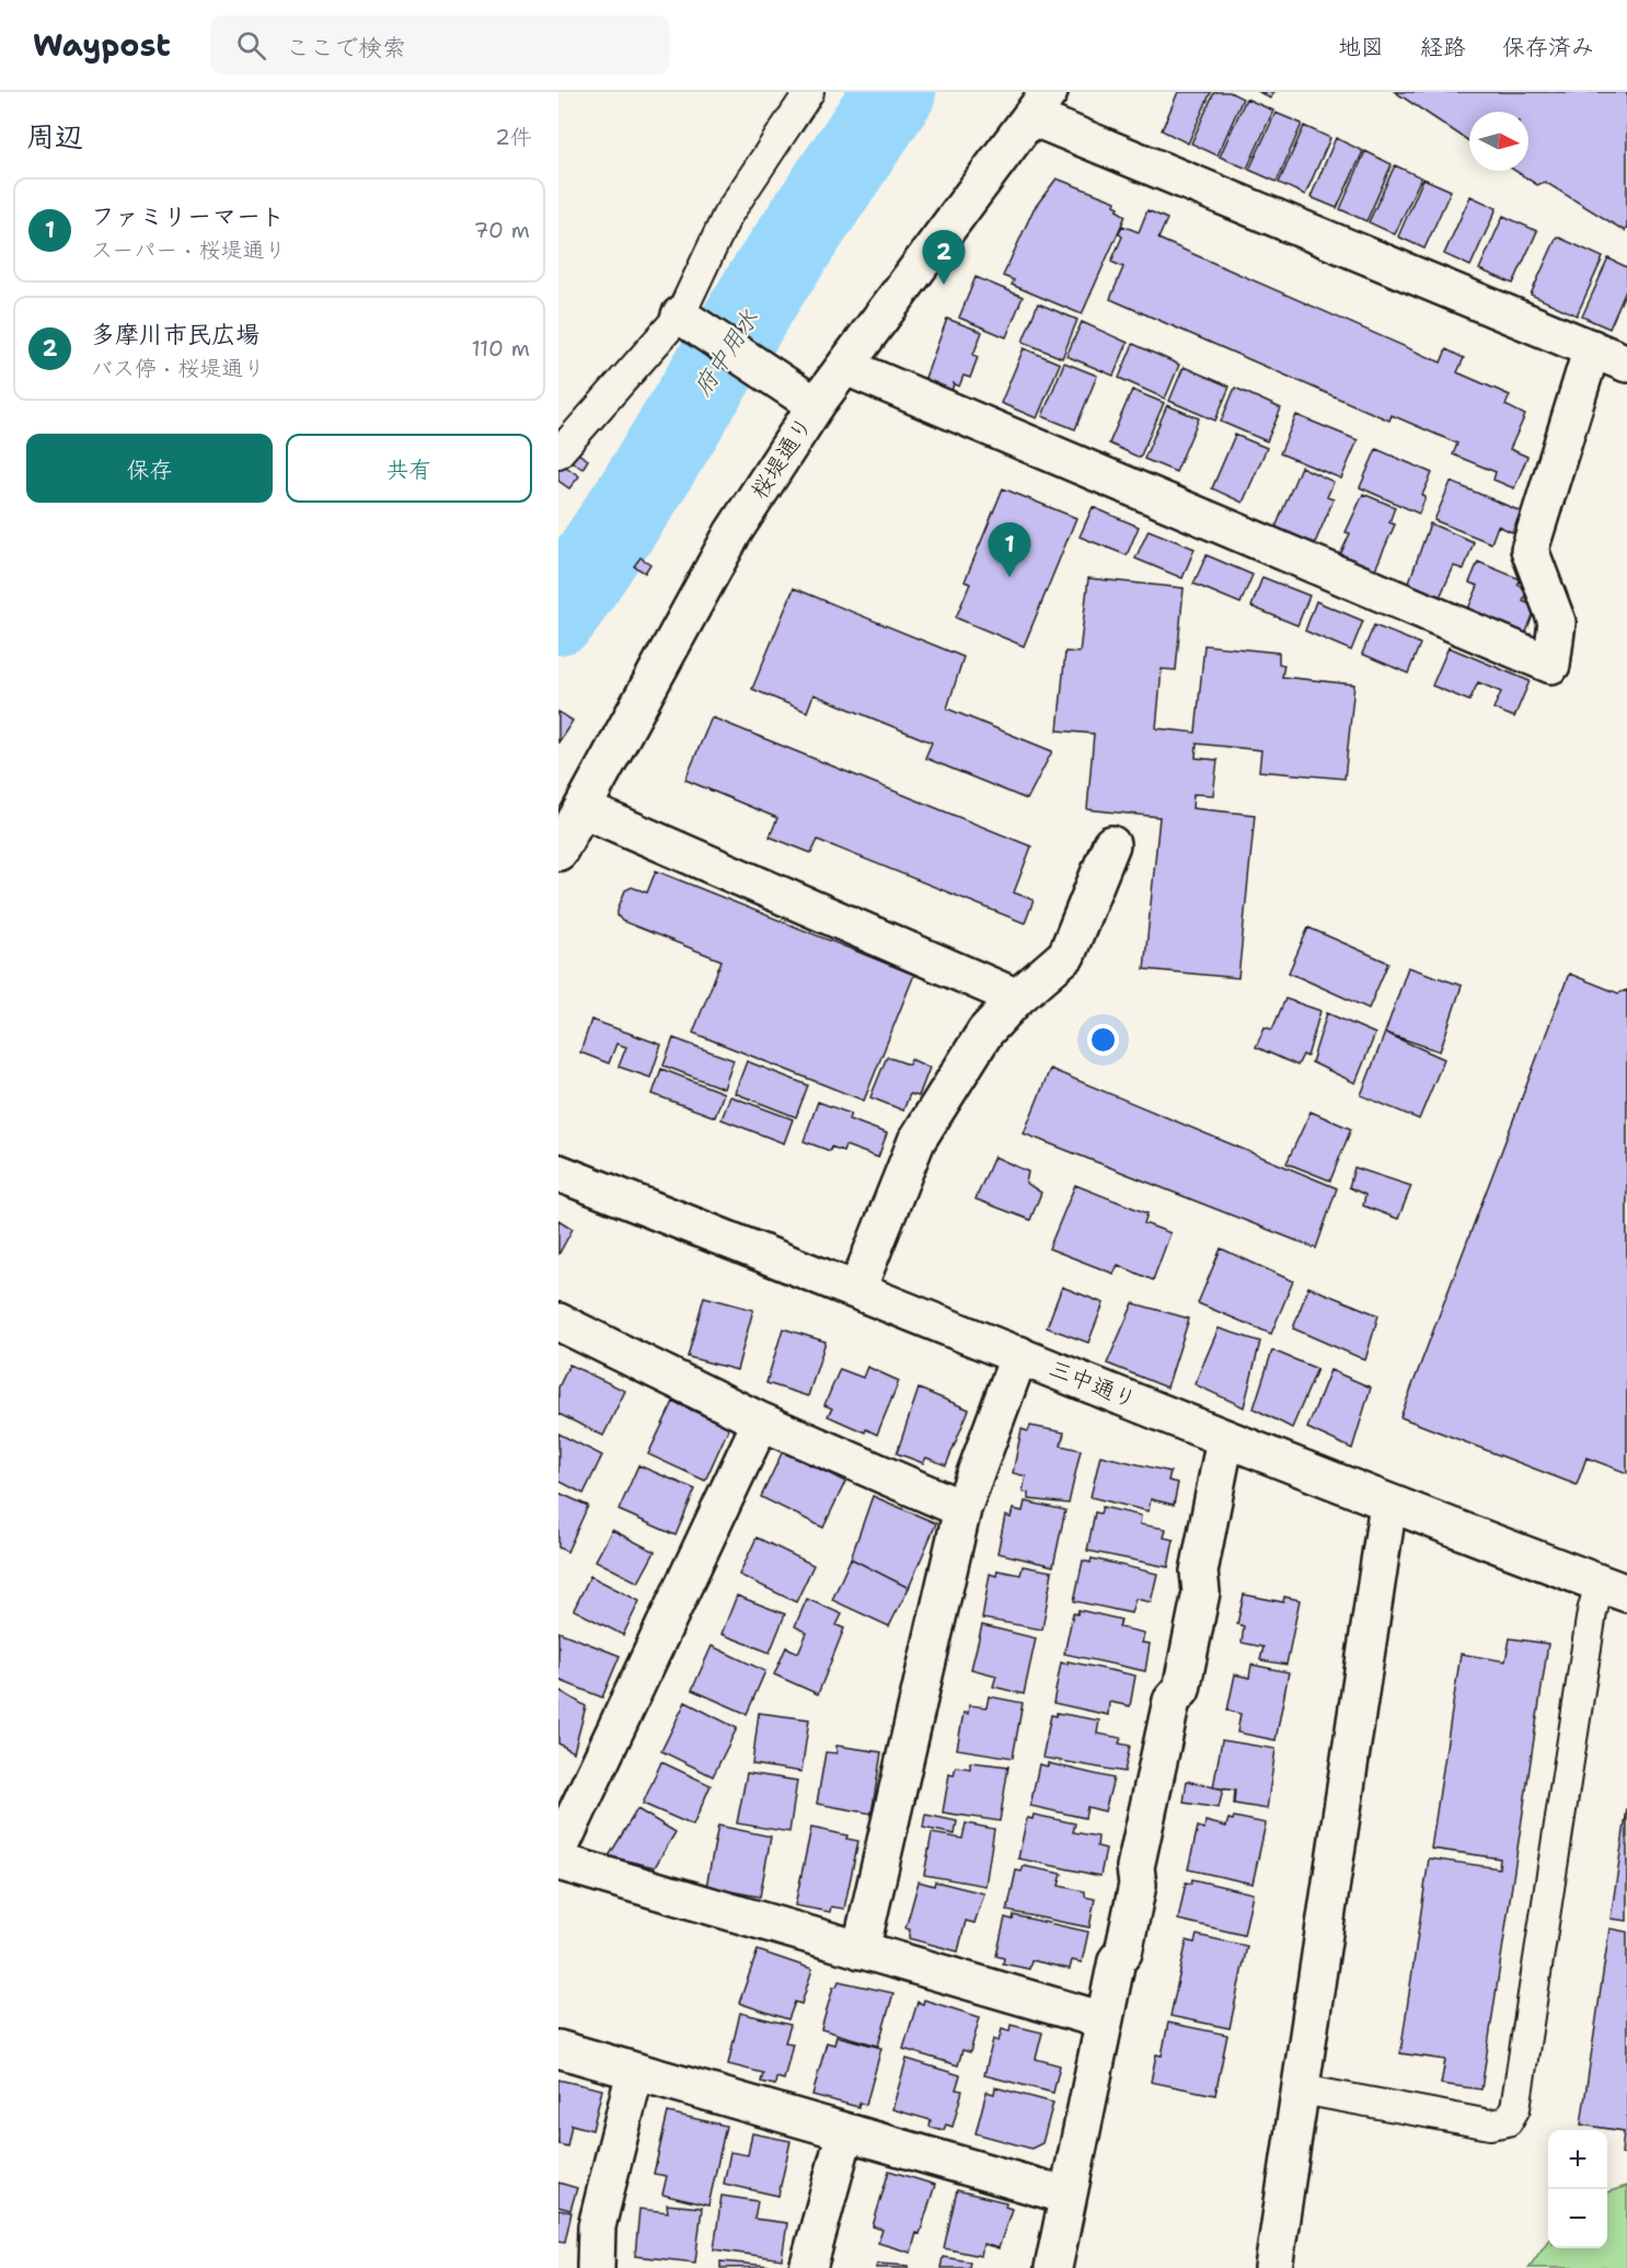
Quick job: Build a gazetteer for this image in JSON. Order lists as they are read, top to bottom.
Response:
{
  "streets": {
    "street": ["桜堤通り", "三中通り"]
  },
  "water": ["府中用水"],
  "north": "right",
  "page": {
    "header": "Waypost",
    "search": "ここで検索",
    "nav": ["地図", "経路", "保存済み"],
    "heading": ["周辺", "2件"],
    "list": [
      {
        "mark": "1",
        "name": "ファミリーマート",
        "note": "スーパー · 桜堤通り",
        "value": "70 m"
      },
      {
        "mark": "2",
        "name": "多摩川市民広場",
        "note": "バス停 · 桜堤通り",
        "value": "110 m"
      }
    ],
    "pins": ["2", "1"],
    "buttons": ["保存", "共有"],
    "map_buttons": ["+", "−"]
  }
}
